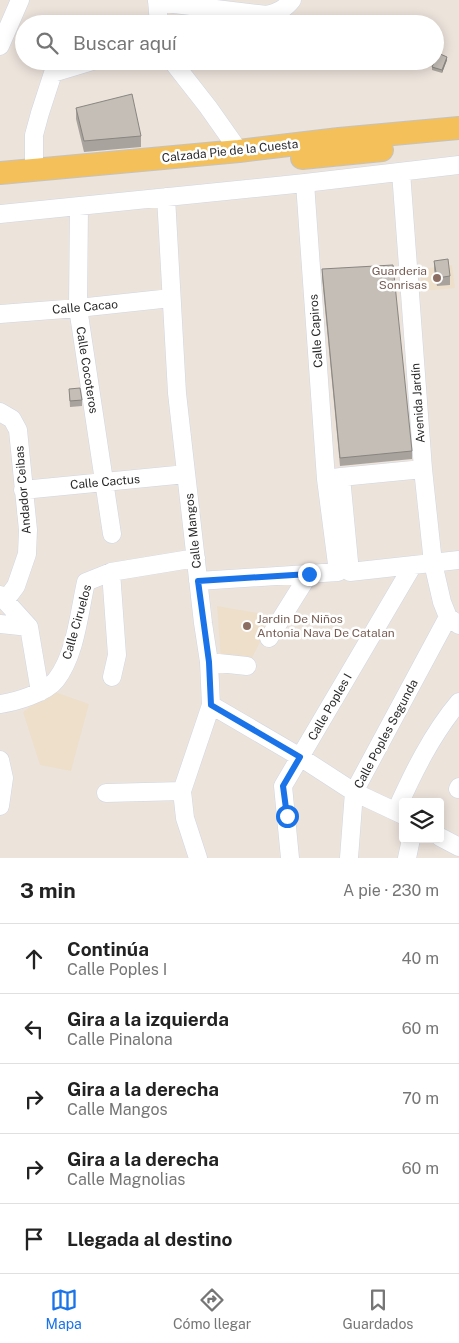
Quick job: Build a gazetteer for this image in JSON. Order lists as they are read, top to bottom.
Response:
{
  "streets": {
    "main road": ["Calzada Pie de la Cuesta"],
    "street": [
      "Calle Cacao",
      "Calle Capiros",
      "Calle Cocoteros",
      "Avenida Jardín",
      "Calle Cactus",
      "Andador Ceibas",
      "Calle Mangos",
      "Calle Ciruelos",
      "Calle Poples I",
      "Calle Poples Segunda"
    ]
  },
  "crossings": [
    ["Calle Cacao", "Calle Cocoteros"],
    ["Calle Cacao", "Calle Mangos"],
    ["Calle Cocoteros", "Calle Cactus"],
    ["Avenida Jardín", "Calle Poples Segunda"],
    ["Calle Cactus", "Andador Ceibas"],
    ["Calle Cactus", "Calle Mangos"],
    ["Calle Mangos", "Calle Ciruelos"]
  ],
  "places": ["Guarderia Sonrisas", "Jardin De Niños Antonia Nava De Catalan"],
  "page": {
    "search": "Buscar aquí",
    "heading": ["3 min", "A pie · 230 m"],
    "list": [
      ["Continúa", "Calle Poples I", "40 m"],
      ["Gira a la izquierda", "Calle Pinalona", "60 m"],
      ["Gira a la derecha", "Calle Mangos", "70 m"],
      ["Gira a la derecha", "Calle Magnolias", "60 m"],
      "Llegada al destino"
    ],
    "nav": ["Mapa", "Cómo llegar", "Guardados"]
  }
}
